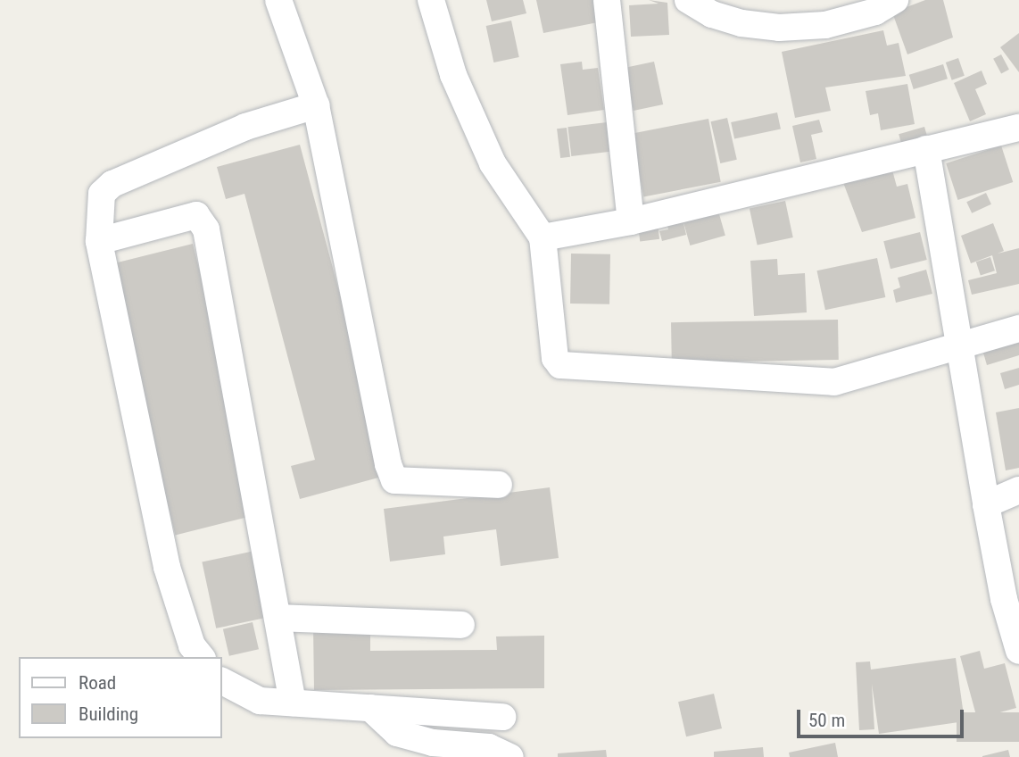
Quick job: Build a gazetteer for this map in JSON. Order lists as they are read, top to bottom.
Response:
{
  "legend": ["Road", "Building"],
  "scale_bar": "50 m"
}
